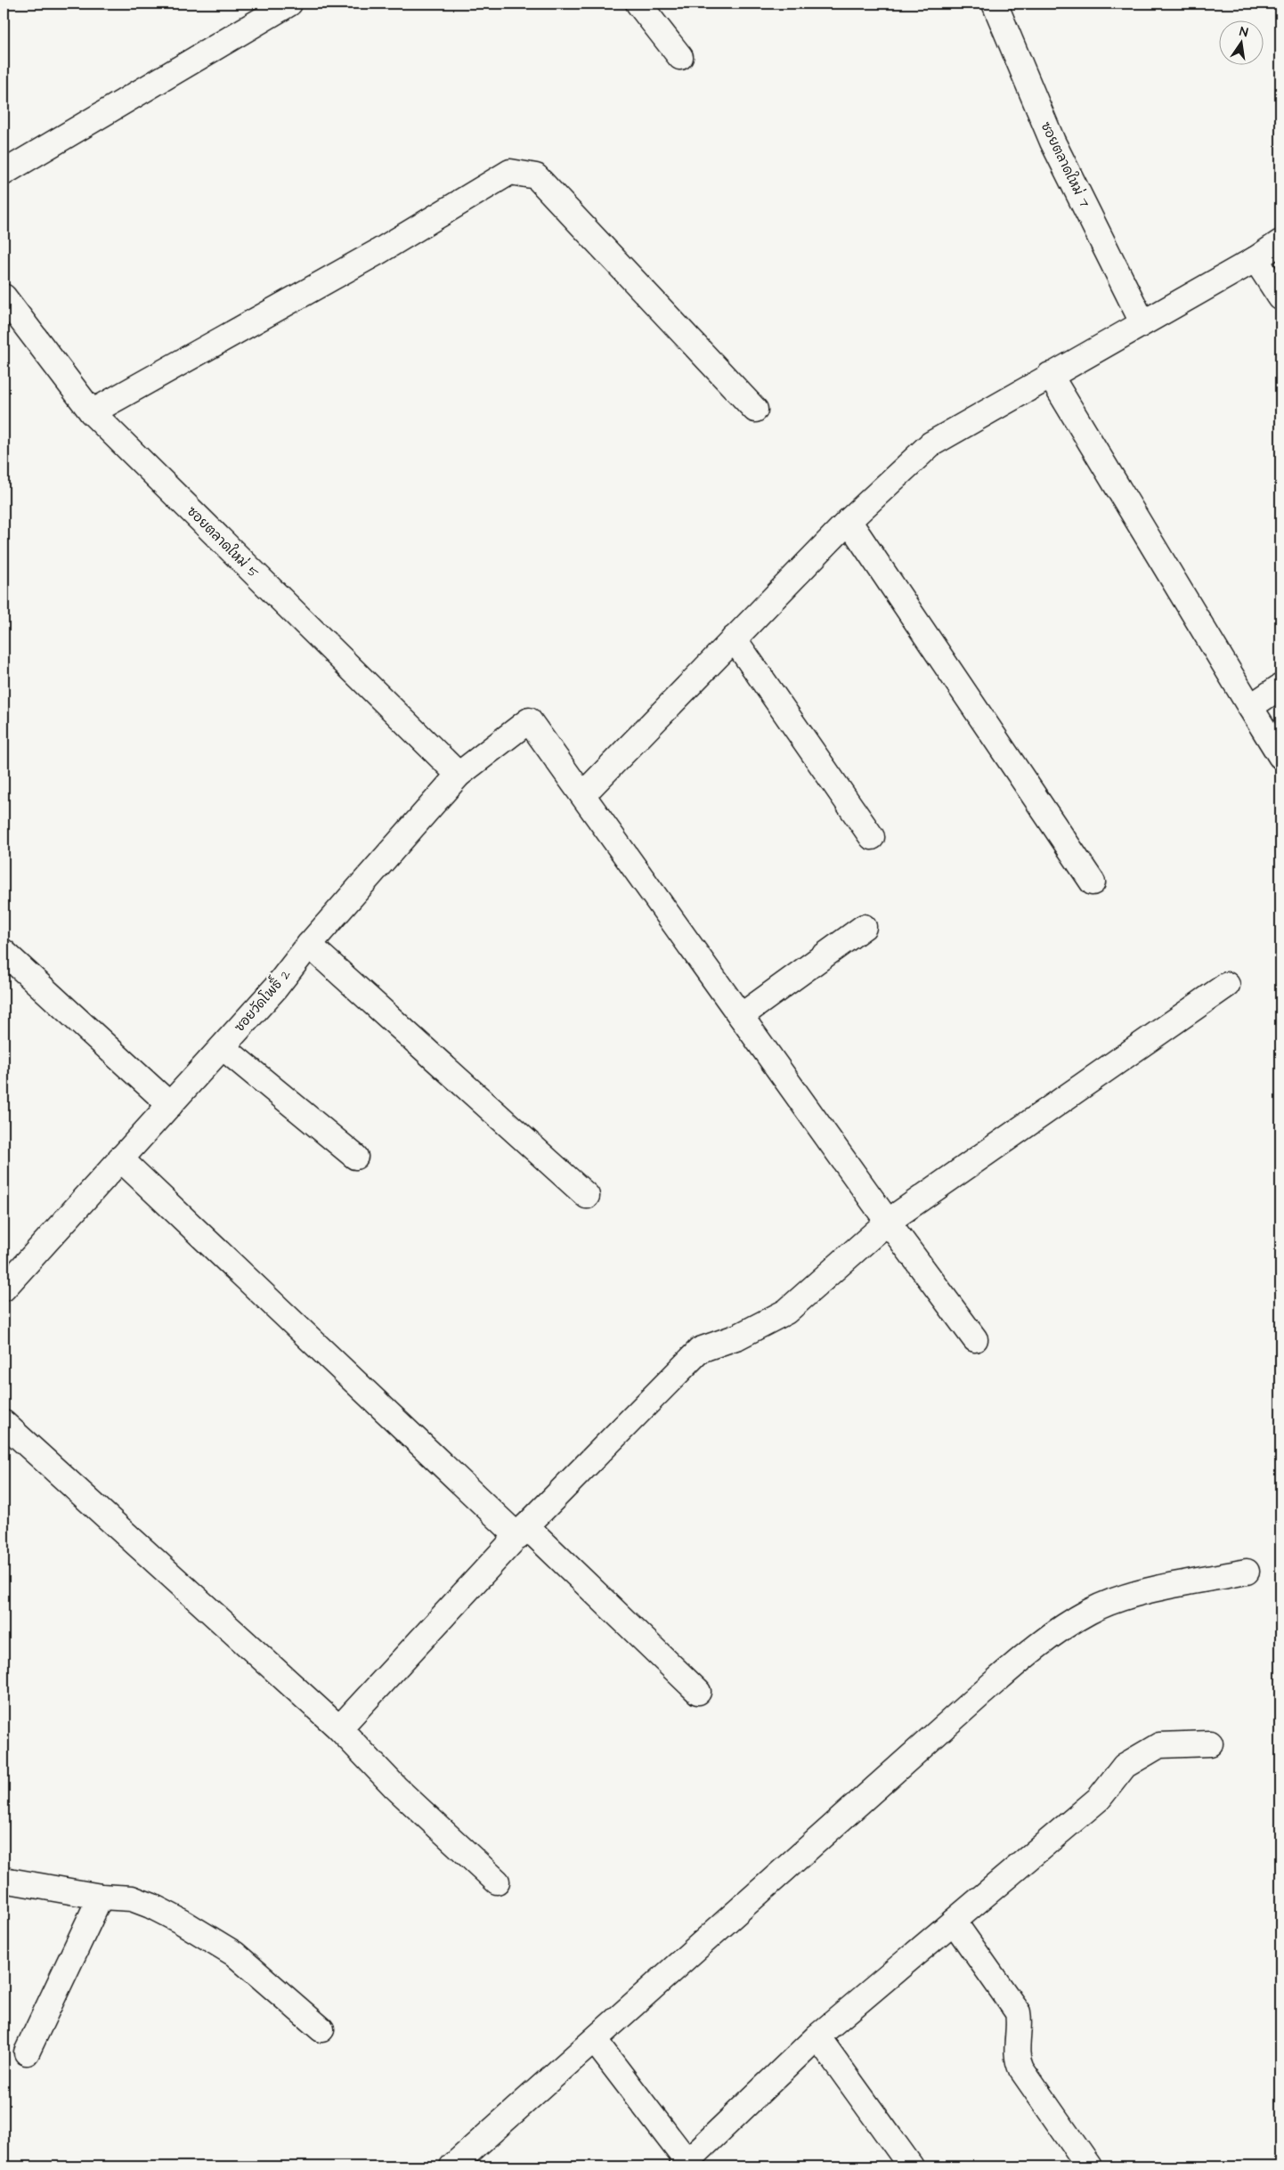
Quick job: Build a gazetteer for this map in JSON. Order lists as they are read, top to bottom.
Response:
{
  "streets": {
    "street": ["ซอยตลาดใหม่ 7", "ซอยตลาดใหม่ 5", "ซอยวัดโพธิ์ 2"]
  },
  "crossings": [
    ["ซอยตลาดใหม่ 5", "ซอยวัดโพธิ์ 2"]
  ],
  "north": "top"
}
